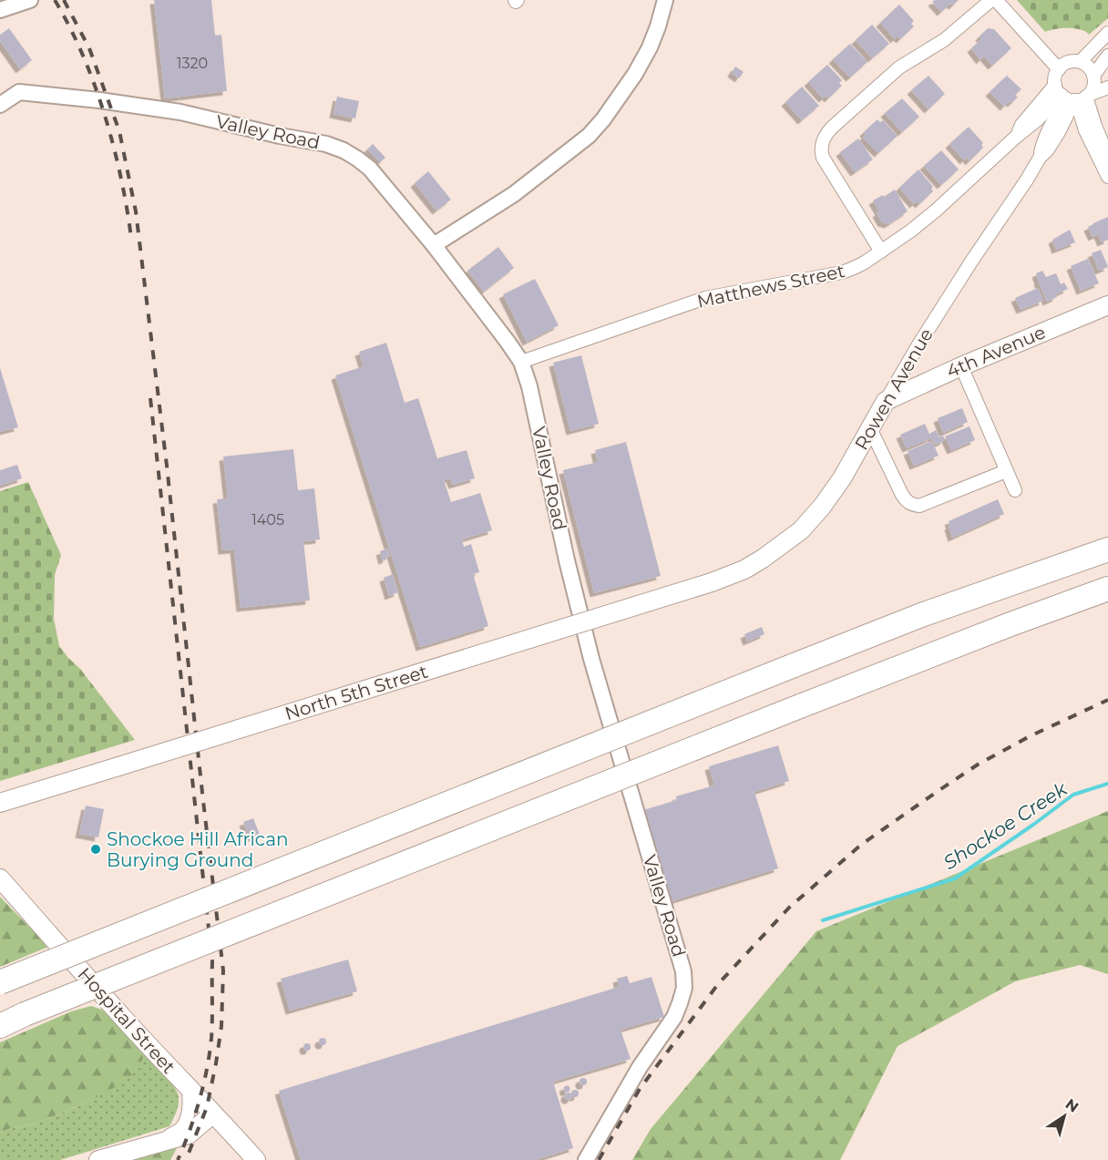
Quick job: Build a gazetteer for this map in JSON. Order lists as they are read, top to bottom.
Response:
{
  "streets": {
    "main road": [
      "4th Avenue",
      "Rowen Avenue",
      "North 5th Street",
      "Hospital Street"
    ],
    "street": ["Valley Road", "Matthews Street"]
  },
  "crossings": [
    ["Valley Road", "Matthews Street"],
    ["Matthews Street", "Rowen Avenue"],
    ["4th Avenue", "Rowen Avenue"],
    ["Rowen Avenue", "North 5th Street"]
  ],
  "water": ["Shockoe Creek"],
  "places": ["Shockoe Hill African Burying Ground"],
  "house_numbers": ["1320", "1405"],
  "north": "top right"
}
